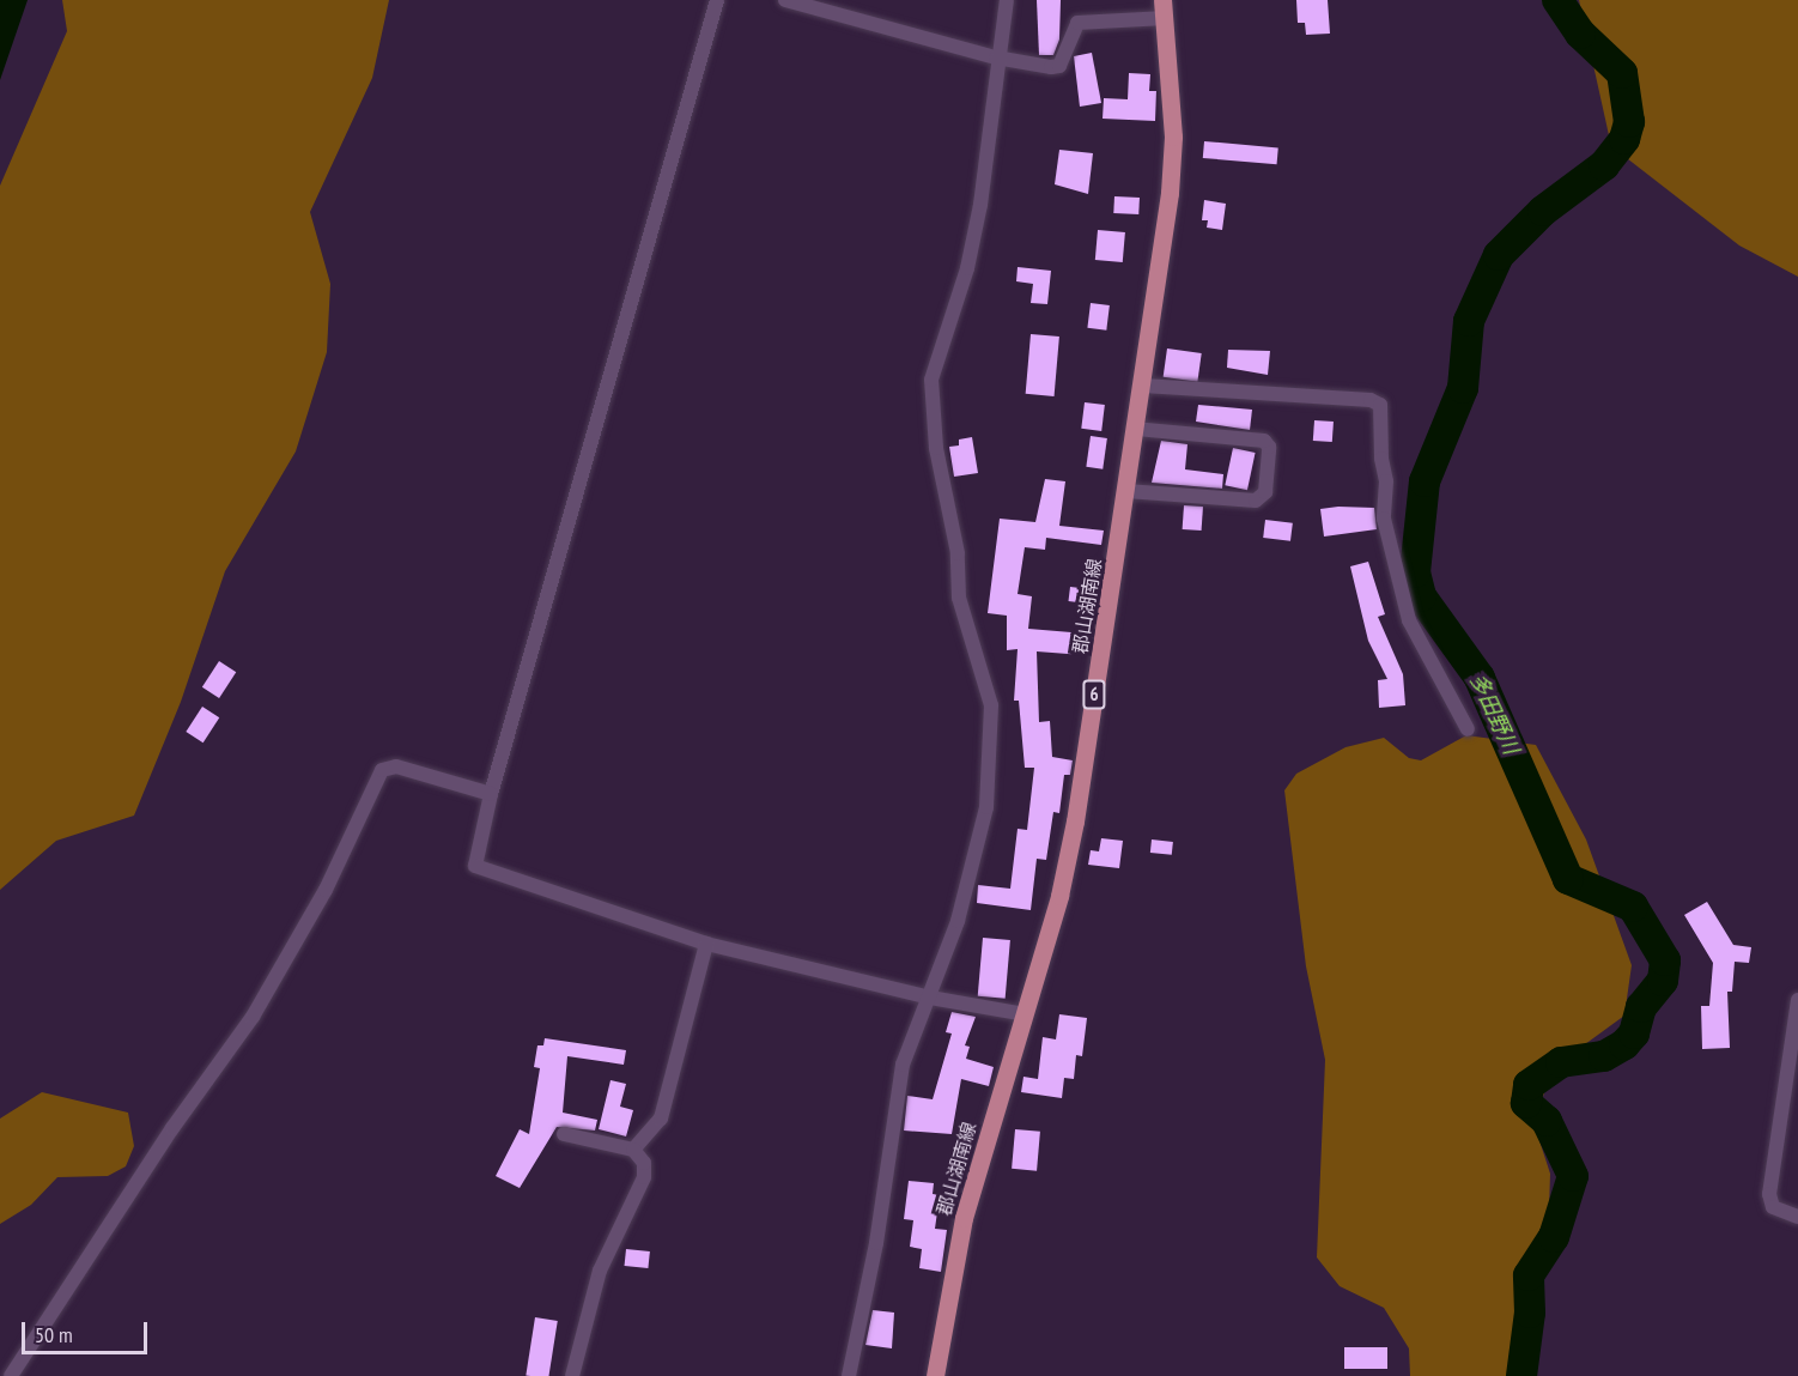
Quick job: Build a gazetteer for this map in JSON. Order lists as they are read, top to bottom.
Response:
{
  "streets": {
    "main road": ["郡山湖南線", "6"]
  },
  "water": ["多田野川"],
  "scale_bar": "50 m"
}
